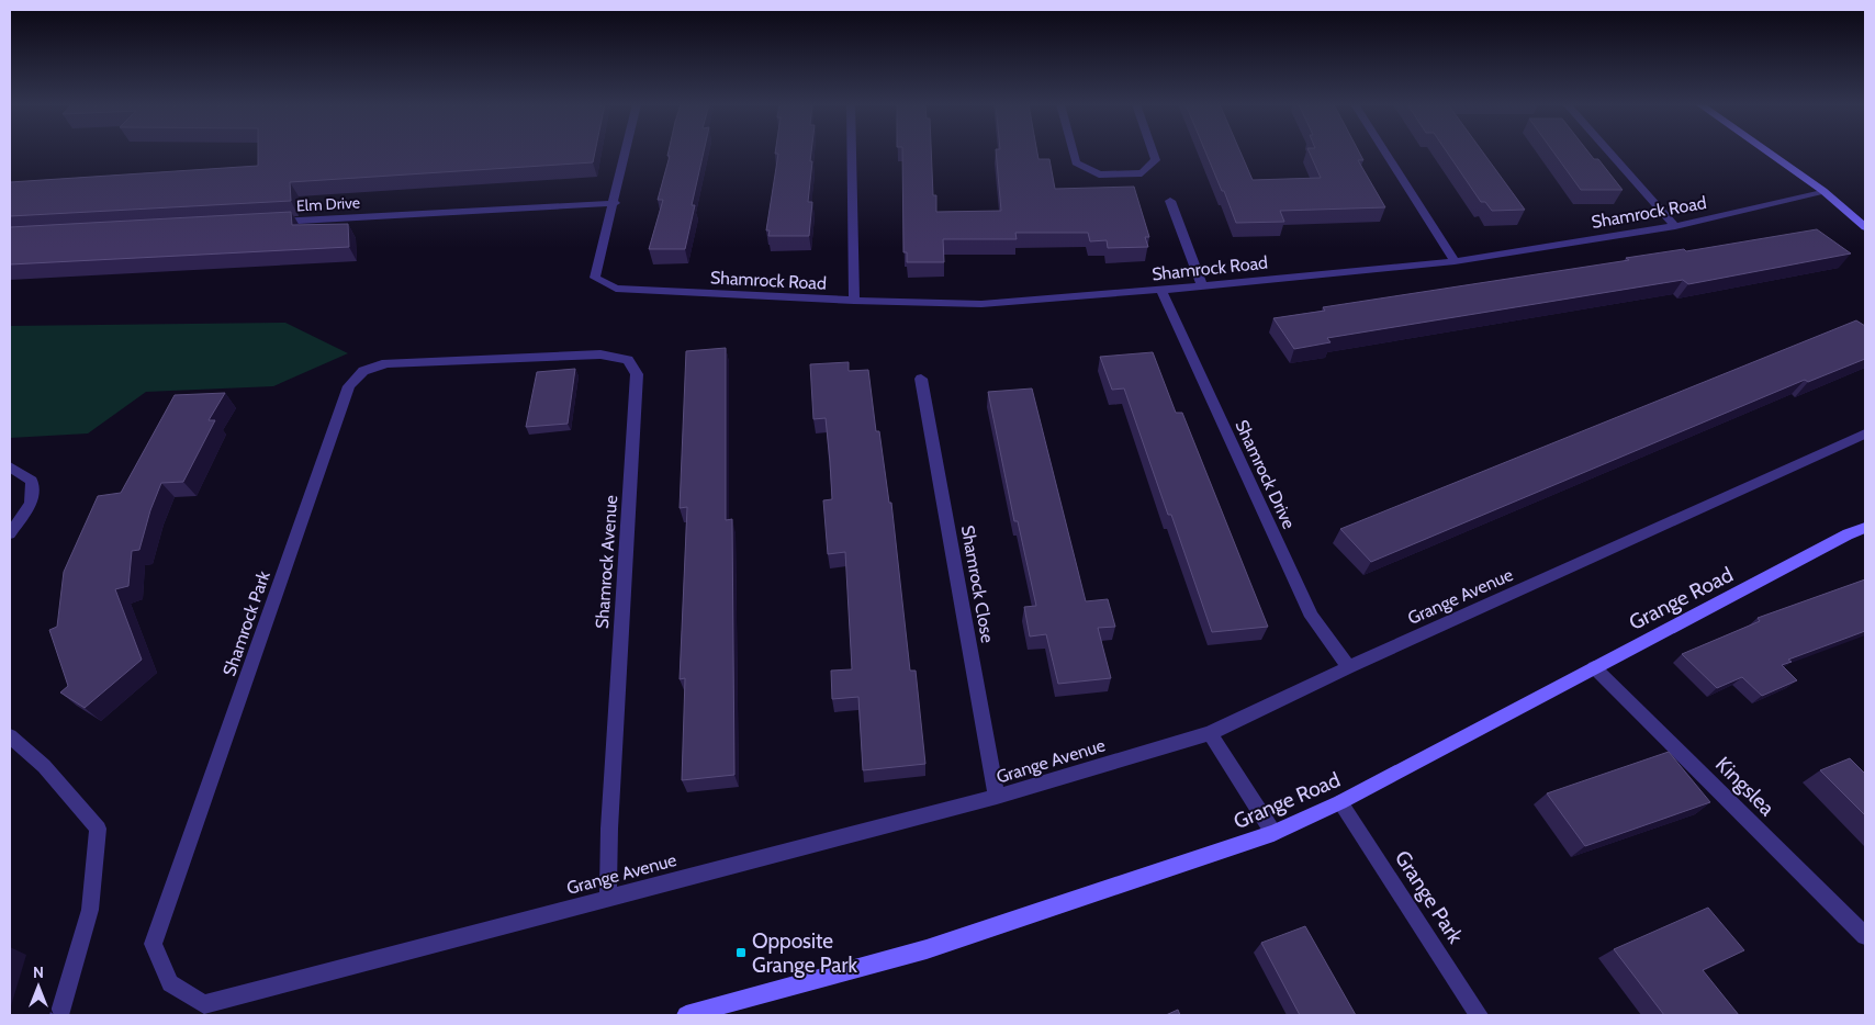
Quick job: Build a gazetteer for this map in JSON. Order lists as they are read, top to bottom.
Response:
{
  "streets": {
    "main road": ["Grange Road"],
    "street": [
      "Elm Drive",
      "Shamrock Road",
      "Shamrock Drive",
      "Shamrock Avenue",
      "Shamrock Close",
      "Grange Avenue",
      "Shamrock Park",
      "Kingslea",
      "Grange Park"
    ]
  },
  "crossings": [
    ["Elm Drive", "Shamrock Road"],
    ["Shamrock Road", "Shamrock Drive"],
    ["Shamrock Drive", "Grange Avenue"],
    ["Shamrock Avenue", "Grange Avenue"],
    ["Shamrock Avenue", "Shamrock Park"],
    ["Shamrock Close", "Grange Avenue"],
    ["Grange Avenue", "Shamrock Park"],
    ["Grange Road", "Kingslea"],
    ["Grange Road", "Grange Park"]
  ],
  "places": {
    "transit": ["Opposite Grange Park"]
  },
  "north": "top"
}
